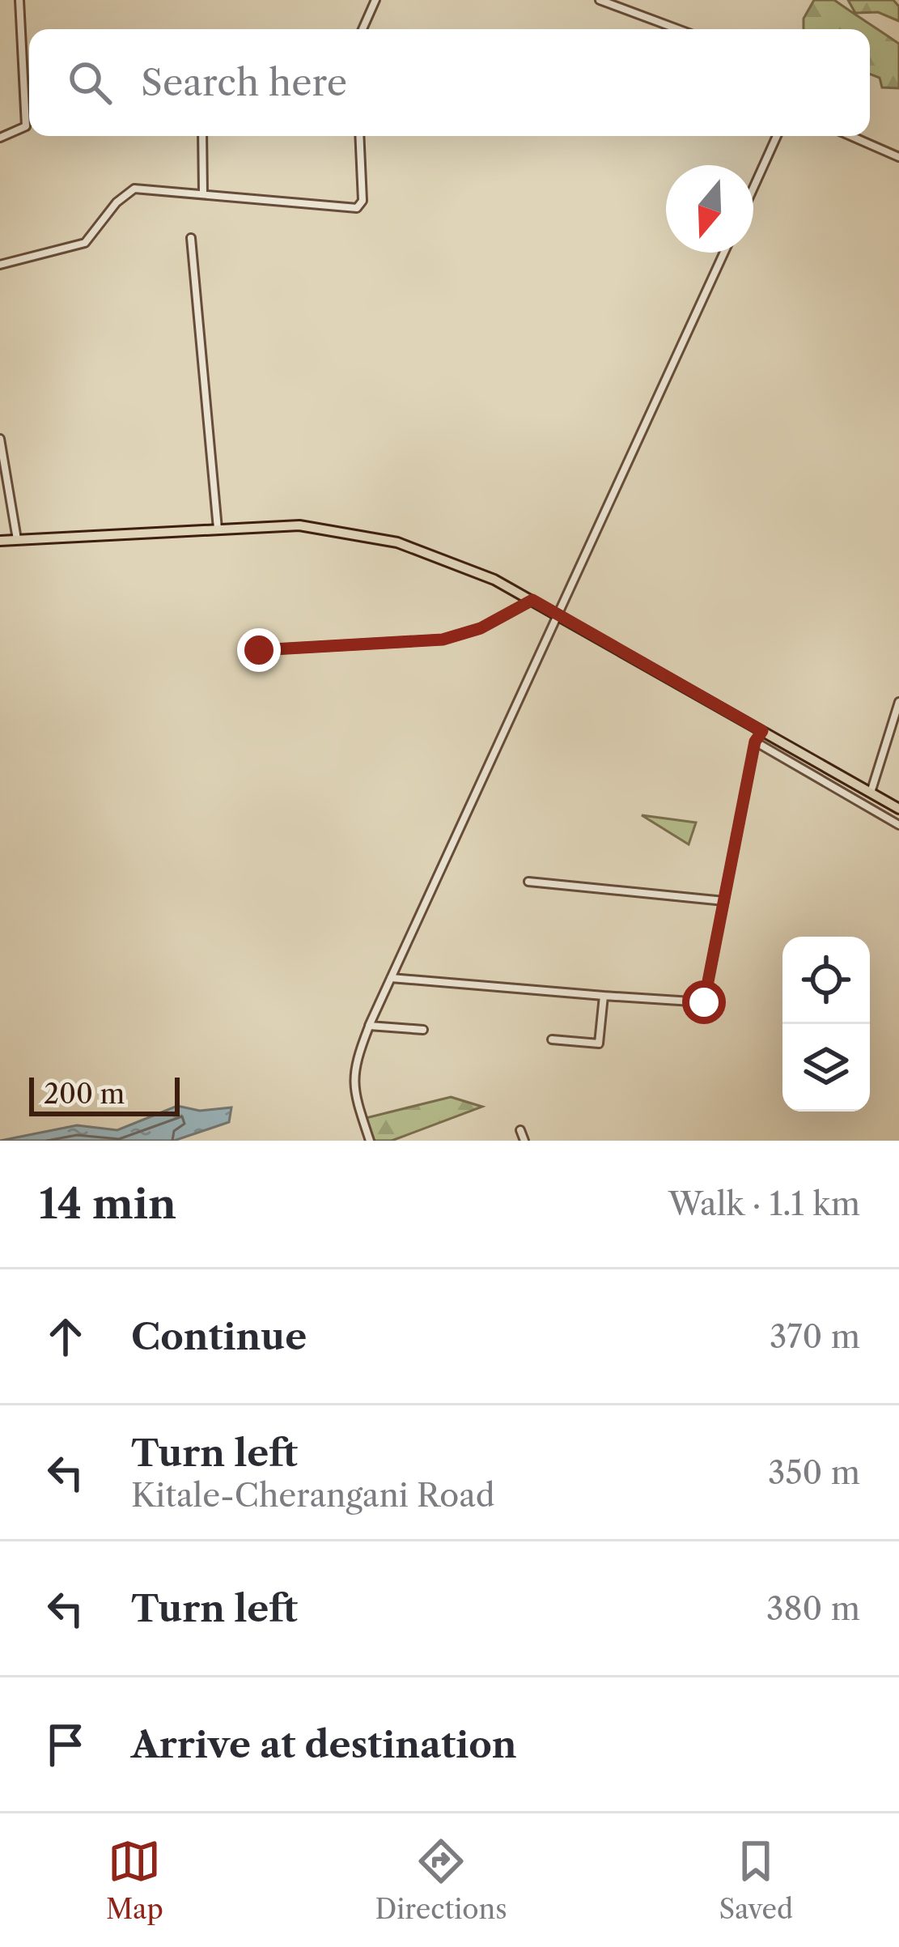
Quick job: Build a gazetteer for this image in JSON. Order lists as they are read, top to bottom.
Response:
{
  "scale_bar": "200 m",
  "north": "bottom",
  "page": {
    "search": "Search here",
    "scale": "200 m",
    "heading": ["14 min", "Walk · 1.1 km"],
    "list": [
      ["Continue", "370 m"],
      ["Turn left", "Kitale-Cherangani Road", "350 m"],
      ["Turn left", "380 m"],
      "Arrive at destination"
    ],
    "nav": ["Map", "Directions", "Saved"]
  }
}
